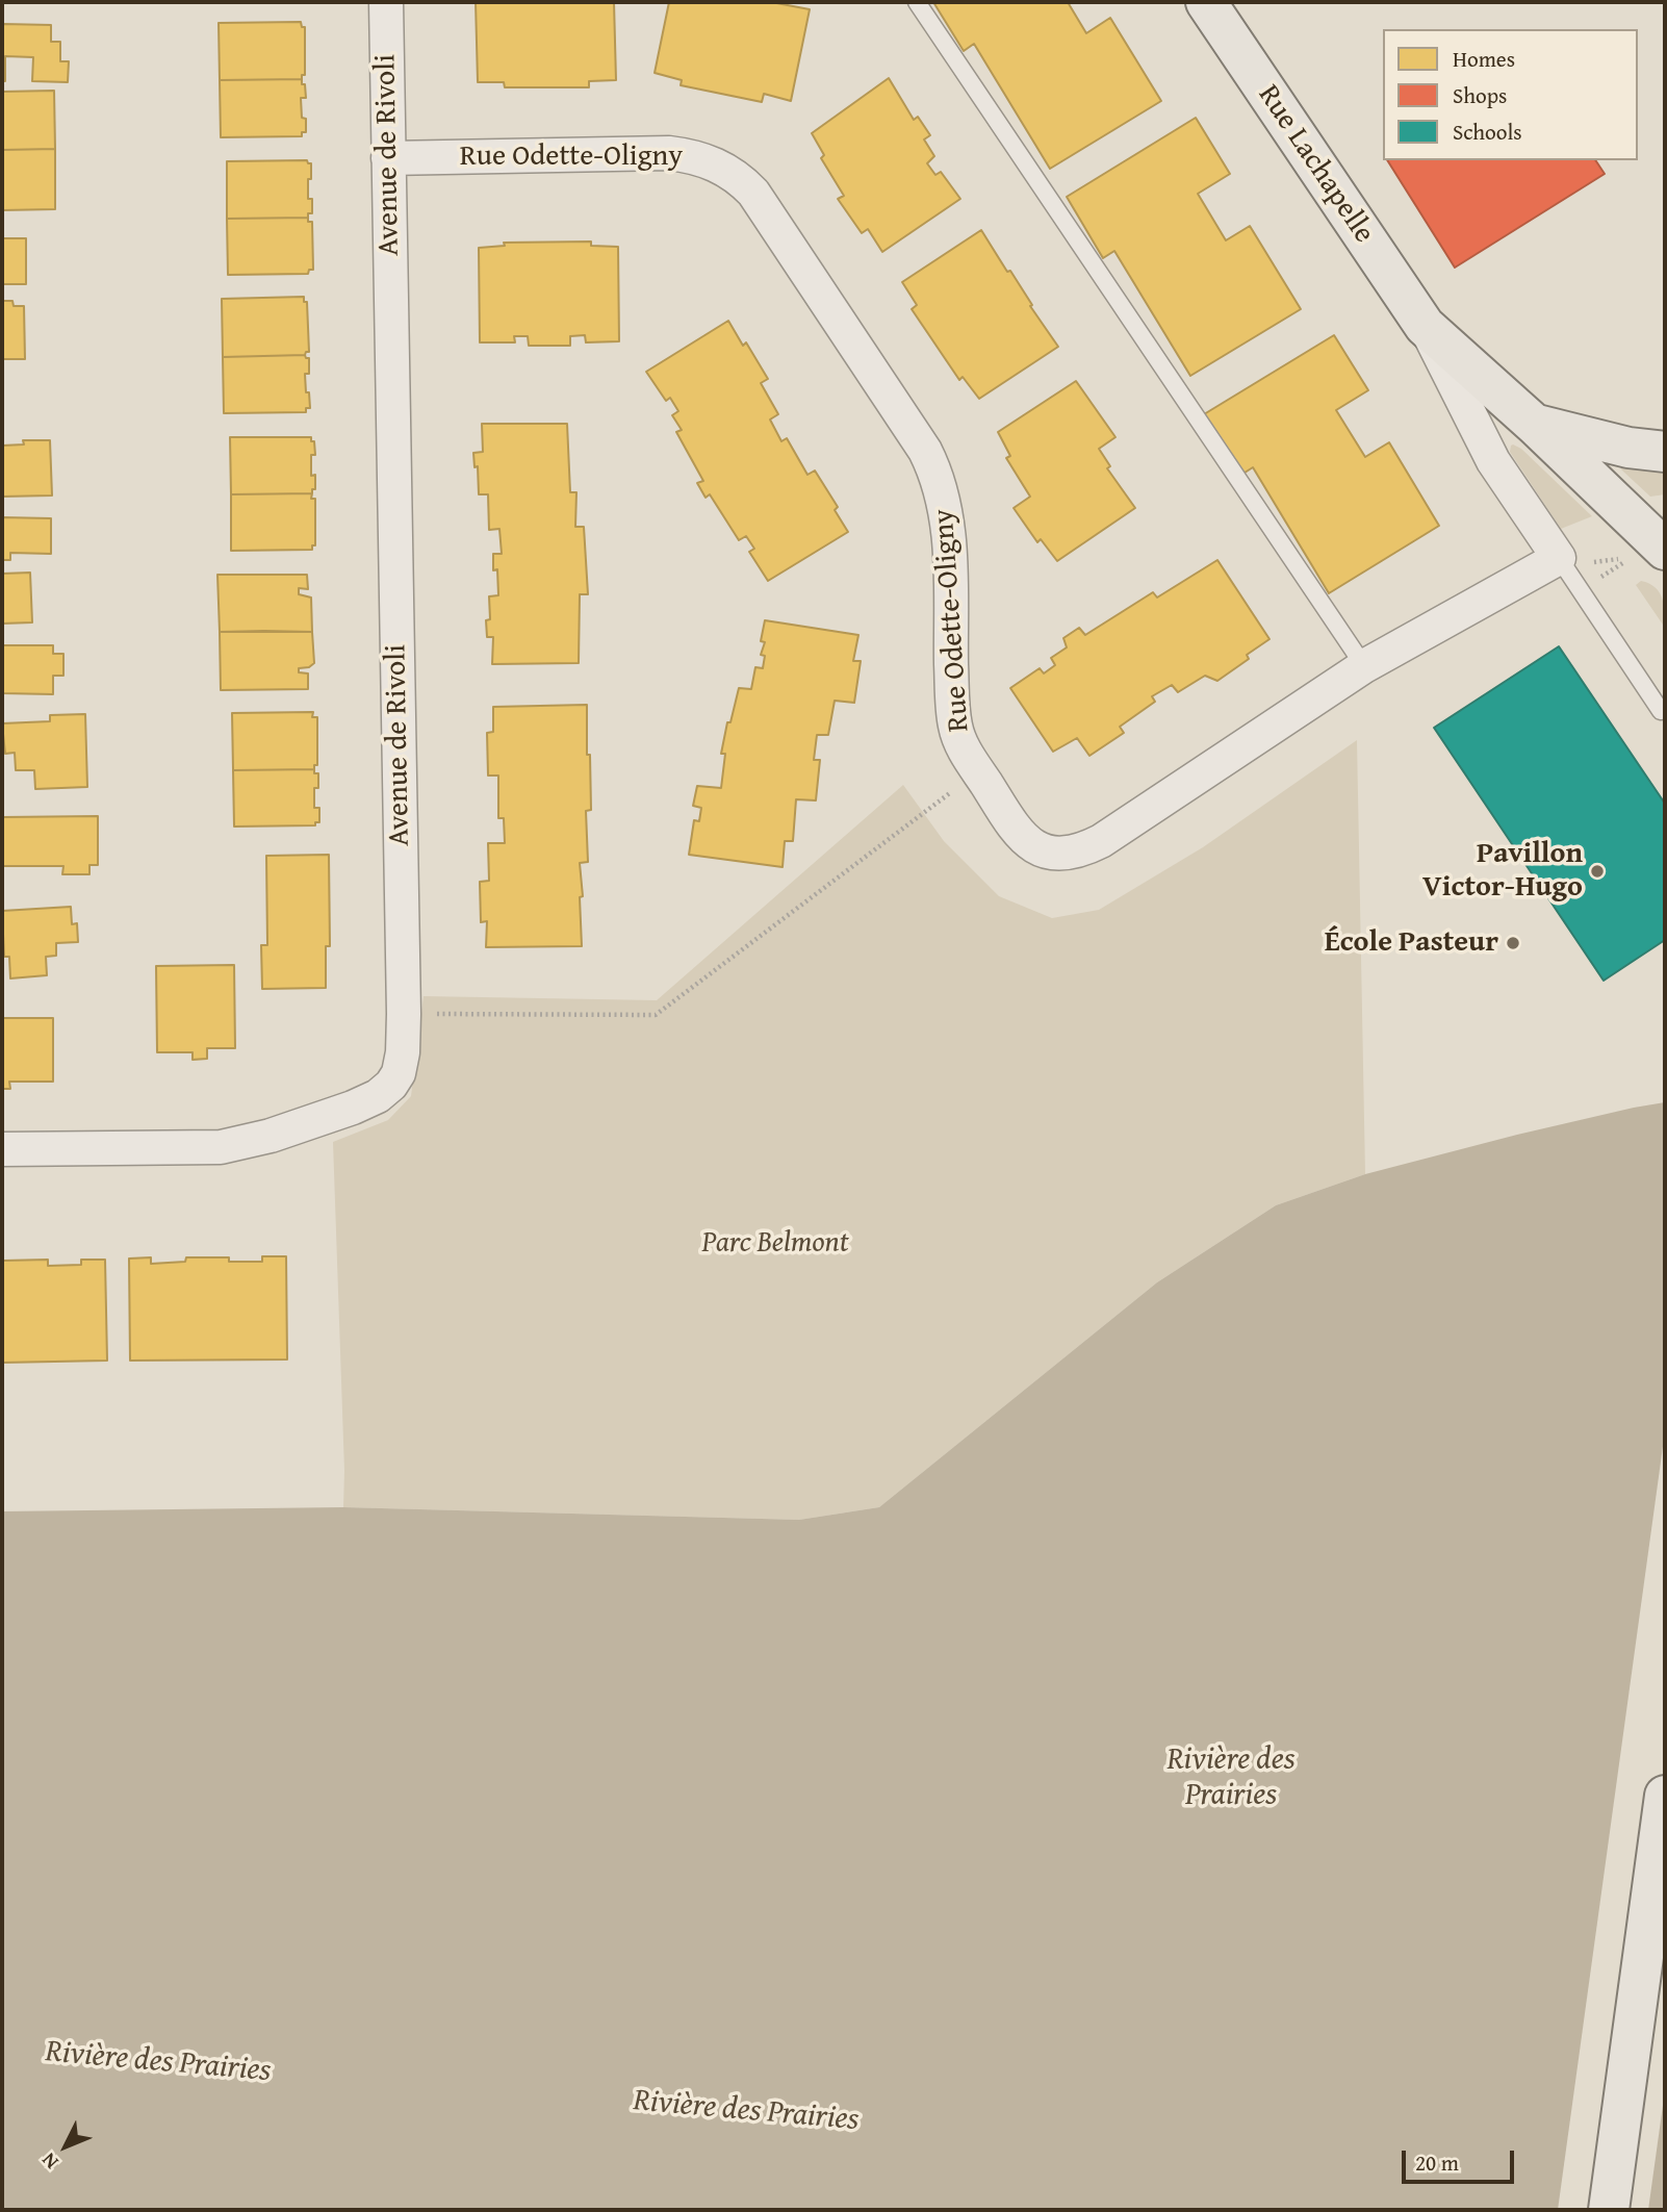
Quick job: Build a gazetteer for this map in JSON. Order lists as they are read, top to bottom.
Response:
{
  "streets": {
    "main road": ["Rue Lachapelle"],
    "street": ["Avenue de Rivoli", "Rue Odette-Oligny"]
  },
  "crossings": [
    ["Avenue de Rivoli", "Rue Odette-Oligny"],
    ["Rue Odette-Oligny", "Rue Lachapelle"]
  ],
  "water": ["Rivière des Prairies"],
  "parks": ["Parc Belmont"],
  "places": ["Pavillon Victor-Hugo", "École Pasteur"],
  "legend": ["Homes", "Shops", "Schools"],
  "scale_bar": "20 m",
  "north": "bottom left"
}
